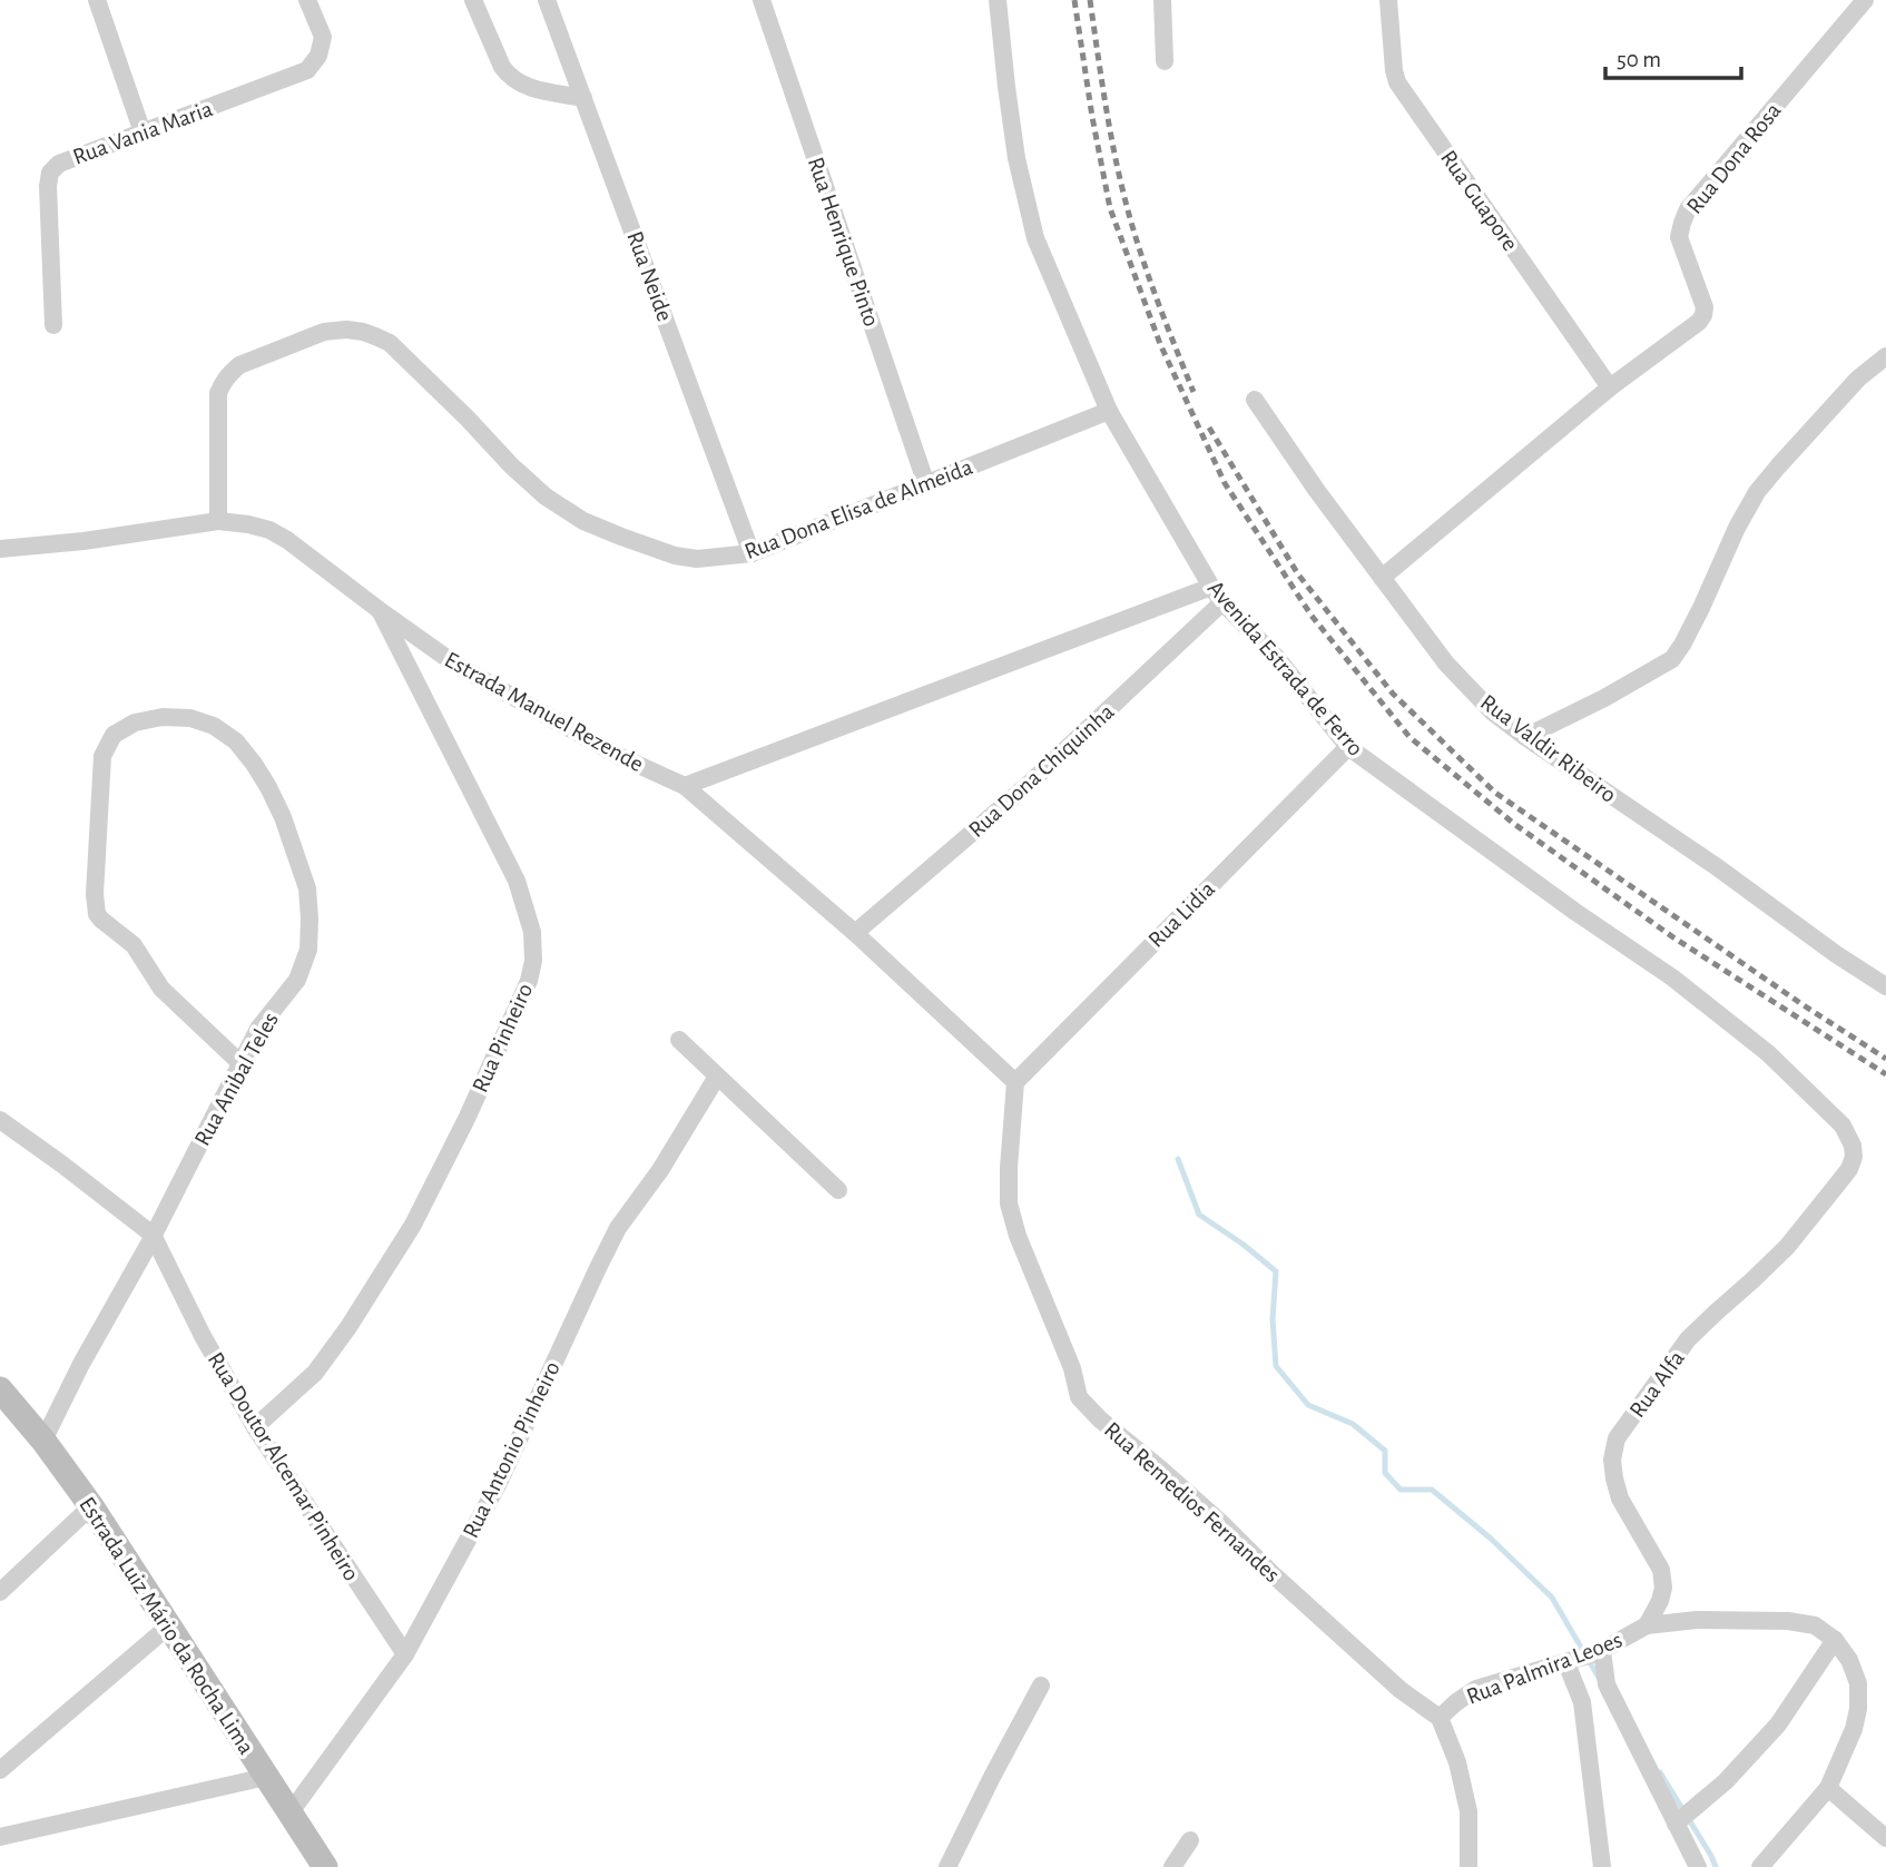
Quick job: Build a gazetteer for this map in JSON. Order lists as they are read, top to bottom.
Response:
{
  "streets": {
    "main road": ["Estrada Luiz Mário da Rocha Lima"],
    "street": [
      "Rua Vania Maria",
      "Rua Dona Rosa",
      "Rua Guapore",
      "Rua Henrique Pinto",
      "Rua Neide",
      "Rua Dona Elisa de Almeida",
      "Avenida Estrada de Ferro",
      "Estrada Manuel Rezende",
      "Rua Valdir Ribeiro",
      "Rua Dona Chiquinha",
      "Rua Lidia",
      "Rua Pinheiro",
      "Rua Anibal Teles",
      "Rua Alfa",
      "Rua Antonio Pinheiro",
      "Rua Doutor Alcemar Pinheiro",
      "Rua Remedios Fernandes",
      "Rua Palmira Leoes"
    ]
  },
  "crossings": [
    ["Rua Dona Rosa", "Rua Guapore"],
    ["Rua Henrique Pinto", "Rua Dona Elisa de Almeida"],
    ["Rua Neide", "Rua Dona Elisa de Almeida"],
    ["Rua Dona Elisa de Almeida", "Avenida Estrada de Ferro"],
    ["Rua Dona Elisa de Almeida", "Estrada Manuel Rezende"],
    ["Avenida Estrada de Ferro", "Rua Dona Chiquinha"],
    ["Avenida Estrada de Ferro", "Rua Lidia"],
    ["Avenida Estrada de Ferro", "Rua Alfa"],
    ["Estrada Manuel Rezende", "Rua Dona Chiquinha"],
    ["Estrada Manuel Rezende", "Rua Lidia"],
    ["Estrada Manuel Rezende", "Rua Pinheiro"],
    ["Estrada Manuel Rezende", "Rua Remedios Fernandes"],
    ["Rua Lidia", "Rua Remedios Fernandes"],
    ["Rua Pinheiro", "Rua Doutor Alcemar Pinheiro"],
    ["Rua Anibal Teles", "Rua Doutor Alcemar Pinheiro"],
    ["Rua Anibal Teles", "Estrada Luiz Mário da Rocha Lima"],
    ["Rua Alfa", "Rua Palmira Leoes"],
    ["Rua Antonio Pinheiro", "Rua Doutor Alcemar Pinheiro"],
    ["Rua Antonio Pinheiro", "Estrada Luiz Mário da Rocha Lima"],
    ["Rua Remedios Fernandes", "Rua Palmira Leoes"]
  ],
  "scale_bar": "50 m"
}
